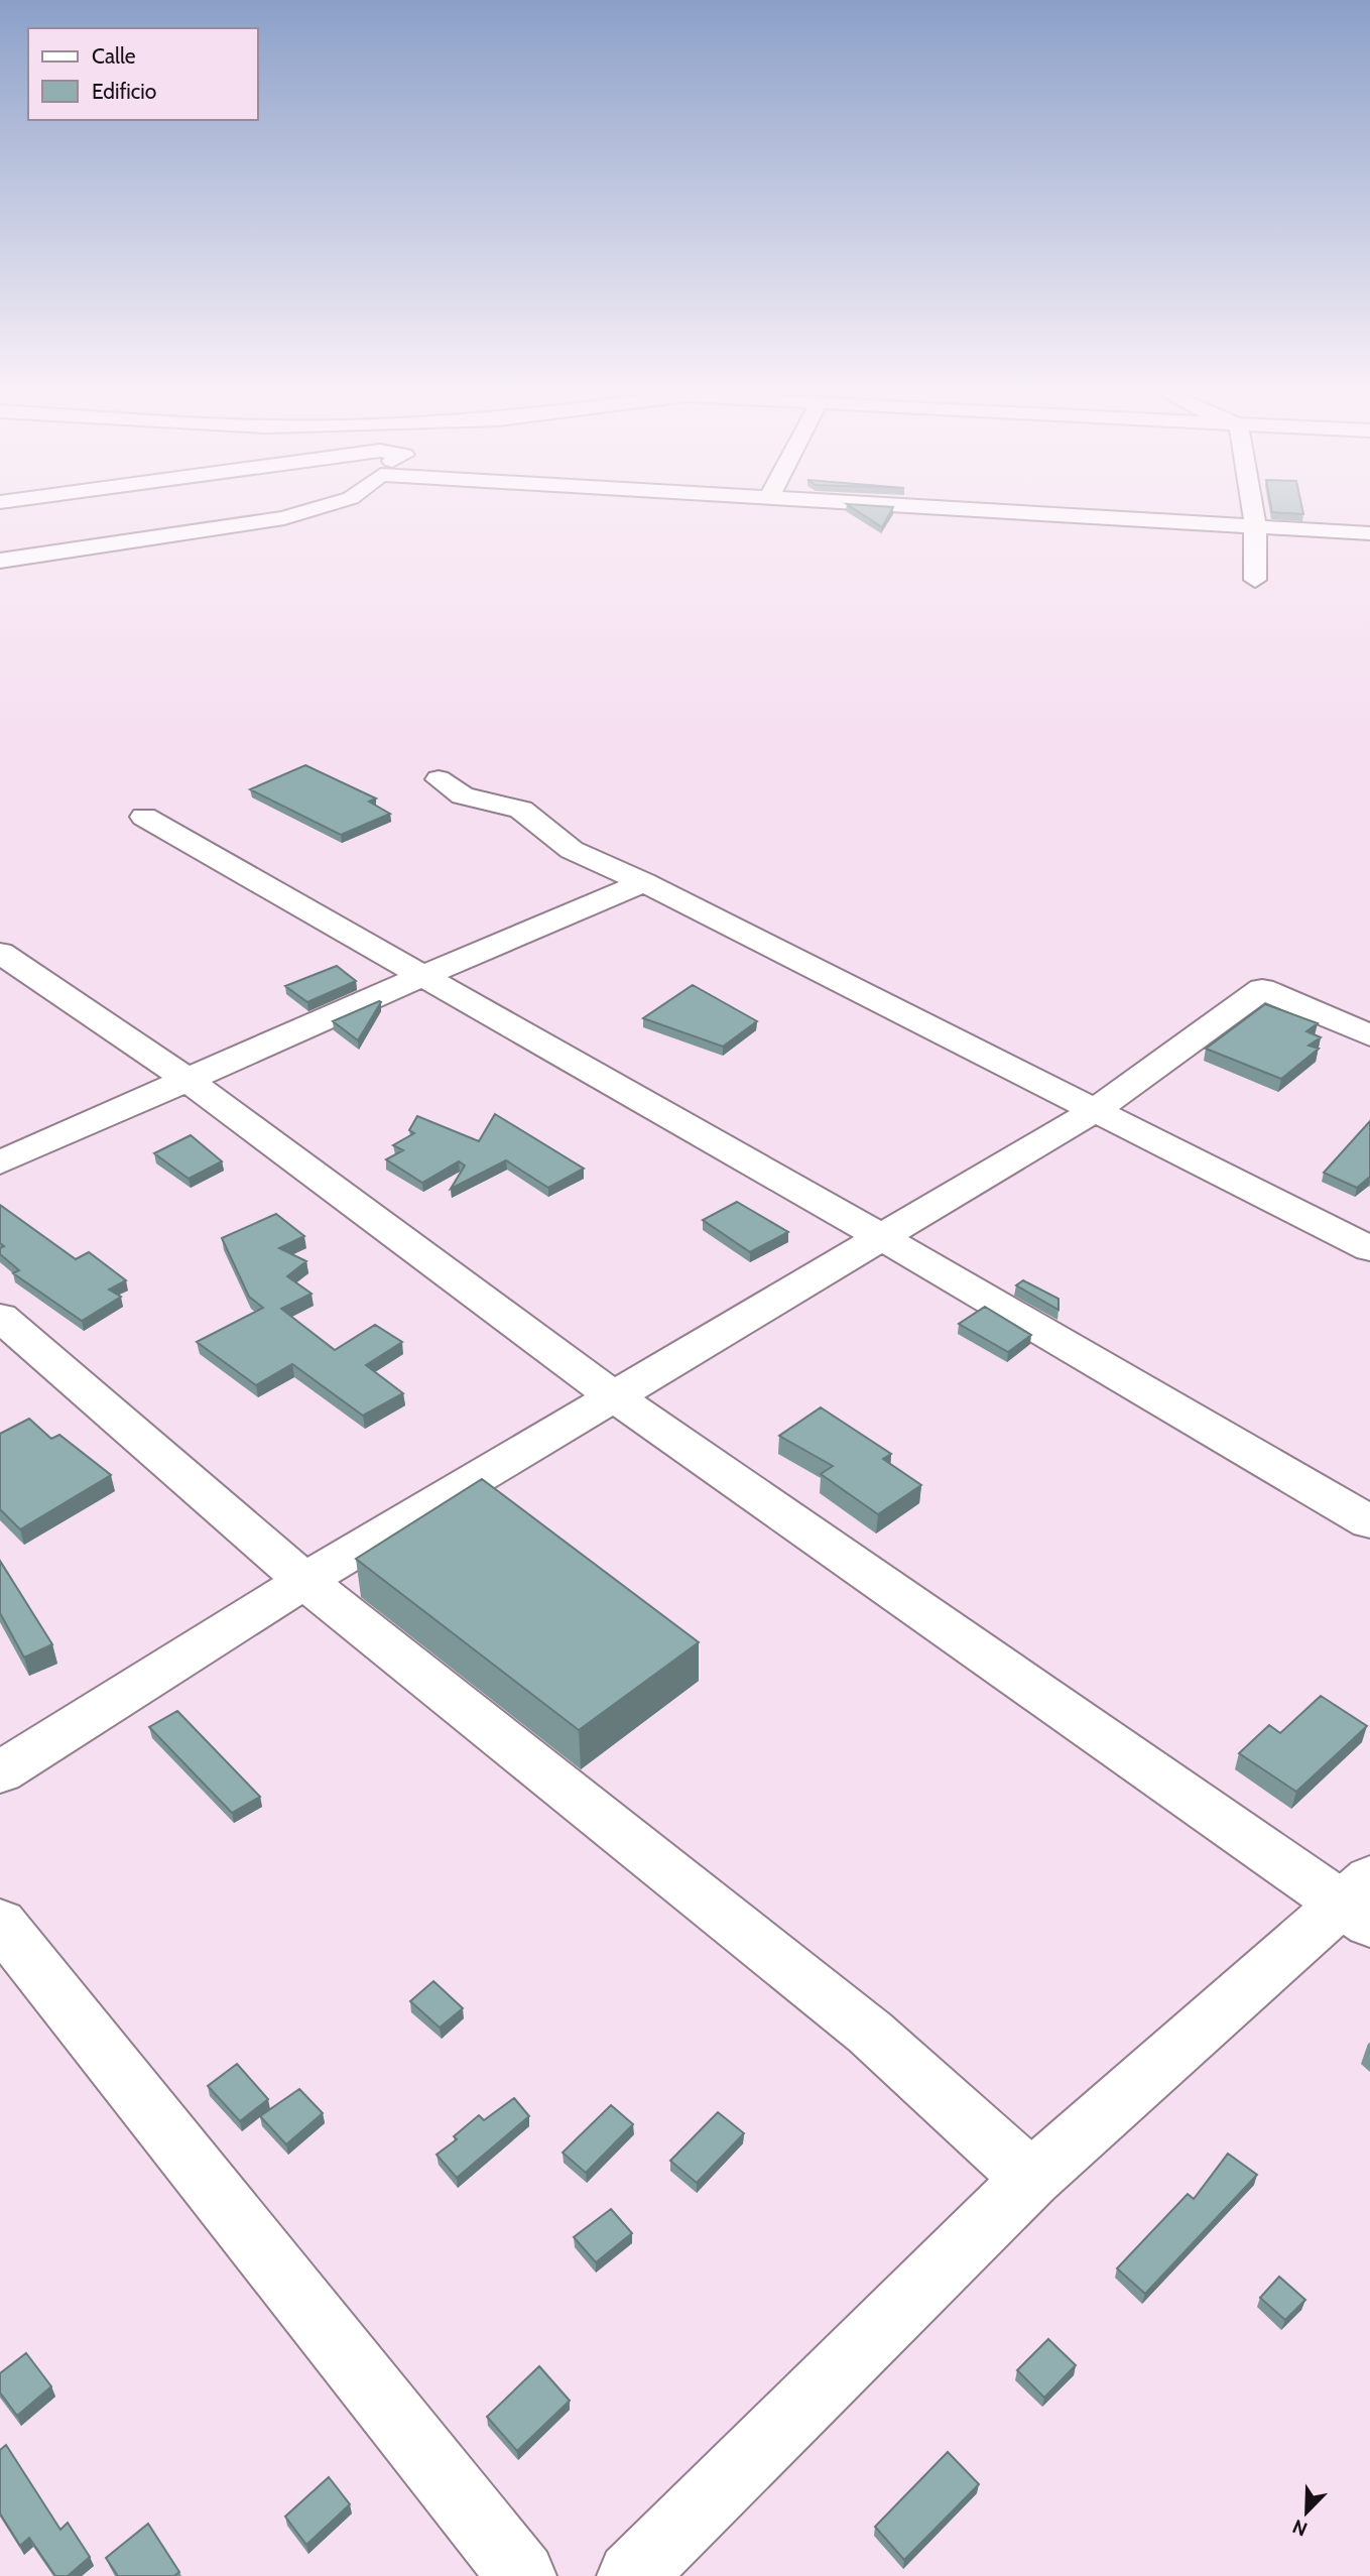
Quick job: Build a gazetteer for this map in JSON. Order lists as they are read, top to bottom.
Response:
{
  "legend": ["Calle", "Edificio"],
  "north": "bottom left"
}
